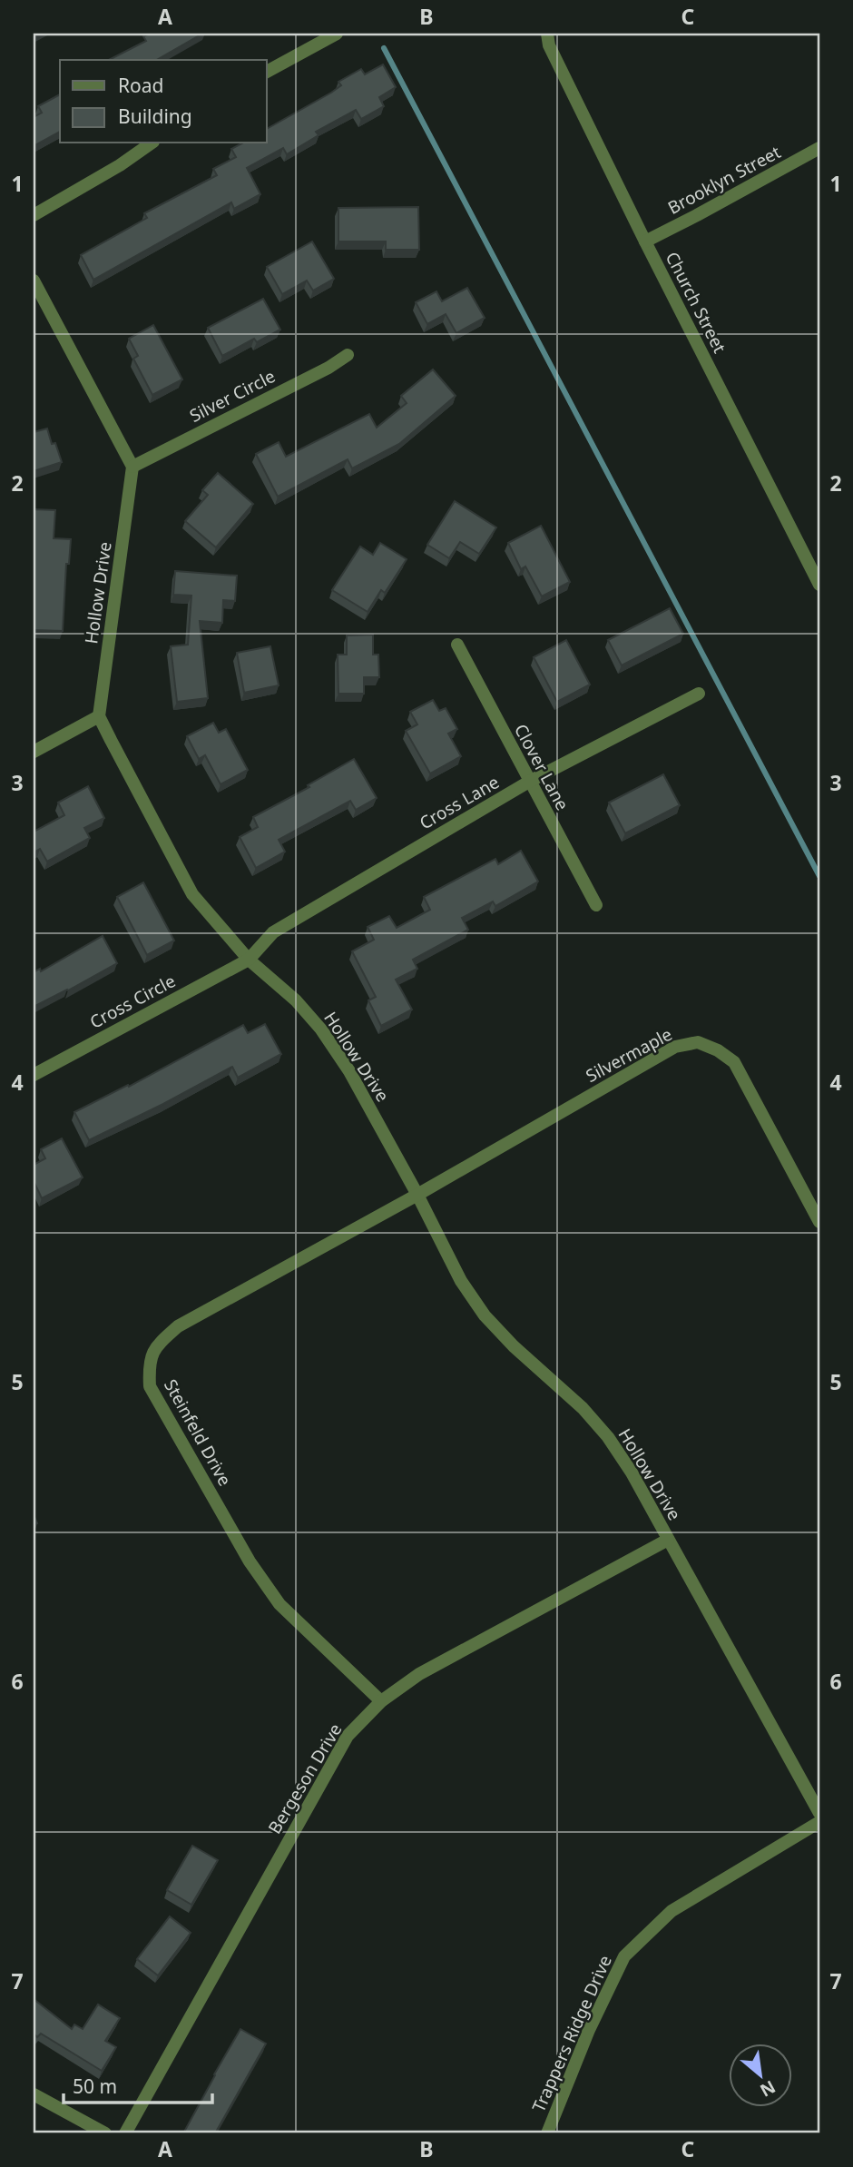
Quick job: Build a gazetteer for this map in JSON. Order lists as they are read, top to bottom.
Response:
{
  "streets": {
    "street": [
      "Brooklyn Street",
      "Church Street",
      "Silver Circle",
      "Hollow Drive",
      "Clover Lane",
      "Cross Lane",
      "Cross Circle",
      "Silvermaple",
      "Steinfeld Drive",
      "Bergeson Drive",
      "Trappers Ridge Drive"
    ]
  },
  "crossings": [
    ["Brooklyn Street", "Church Street"],
    ["Silver Circle", "Hollow Drive"],
    ["Hollow Drive", "Cross Lane"],
    ["Hollow Drive", "Cross Circle"],
    ["Hollow Drive", "Silvermaple"],
    ["Hollow Drive", "Steinfeld Drive"],
    ["Hollow Drive", "Bergeson Drive"],
    ["Clover Lane", "Cross Lane"],
    ["Cross Lane", "Cross Circle"],
    ["Silvermaple", "Steinfeld Drive"],
    ["Steinfeld Drive", "Bergeson Drive"]
  ],
  "legend": ["Road", "Building"],
  "scale_bar": "50 m",
  "north": "bottom right",
  "grid": {
    "columns": ["A", "B", "C"],
    "rows": [
      "1",
      "2",
      "3",
      "4",
      "5",
      "6",
      "7"
    ]
  }
}
